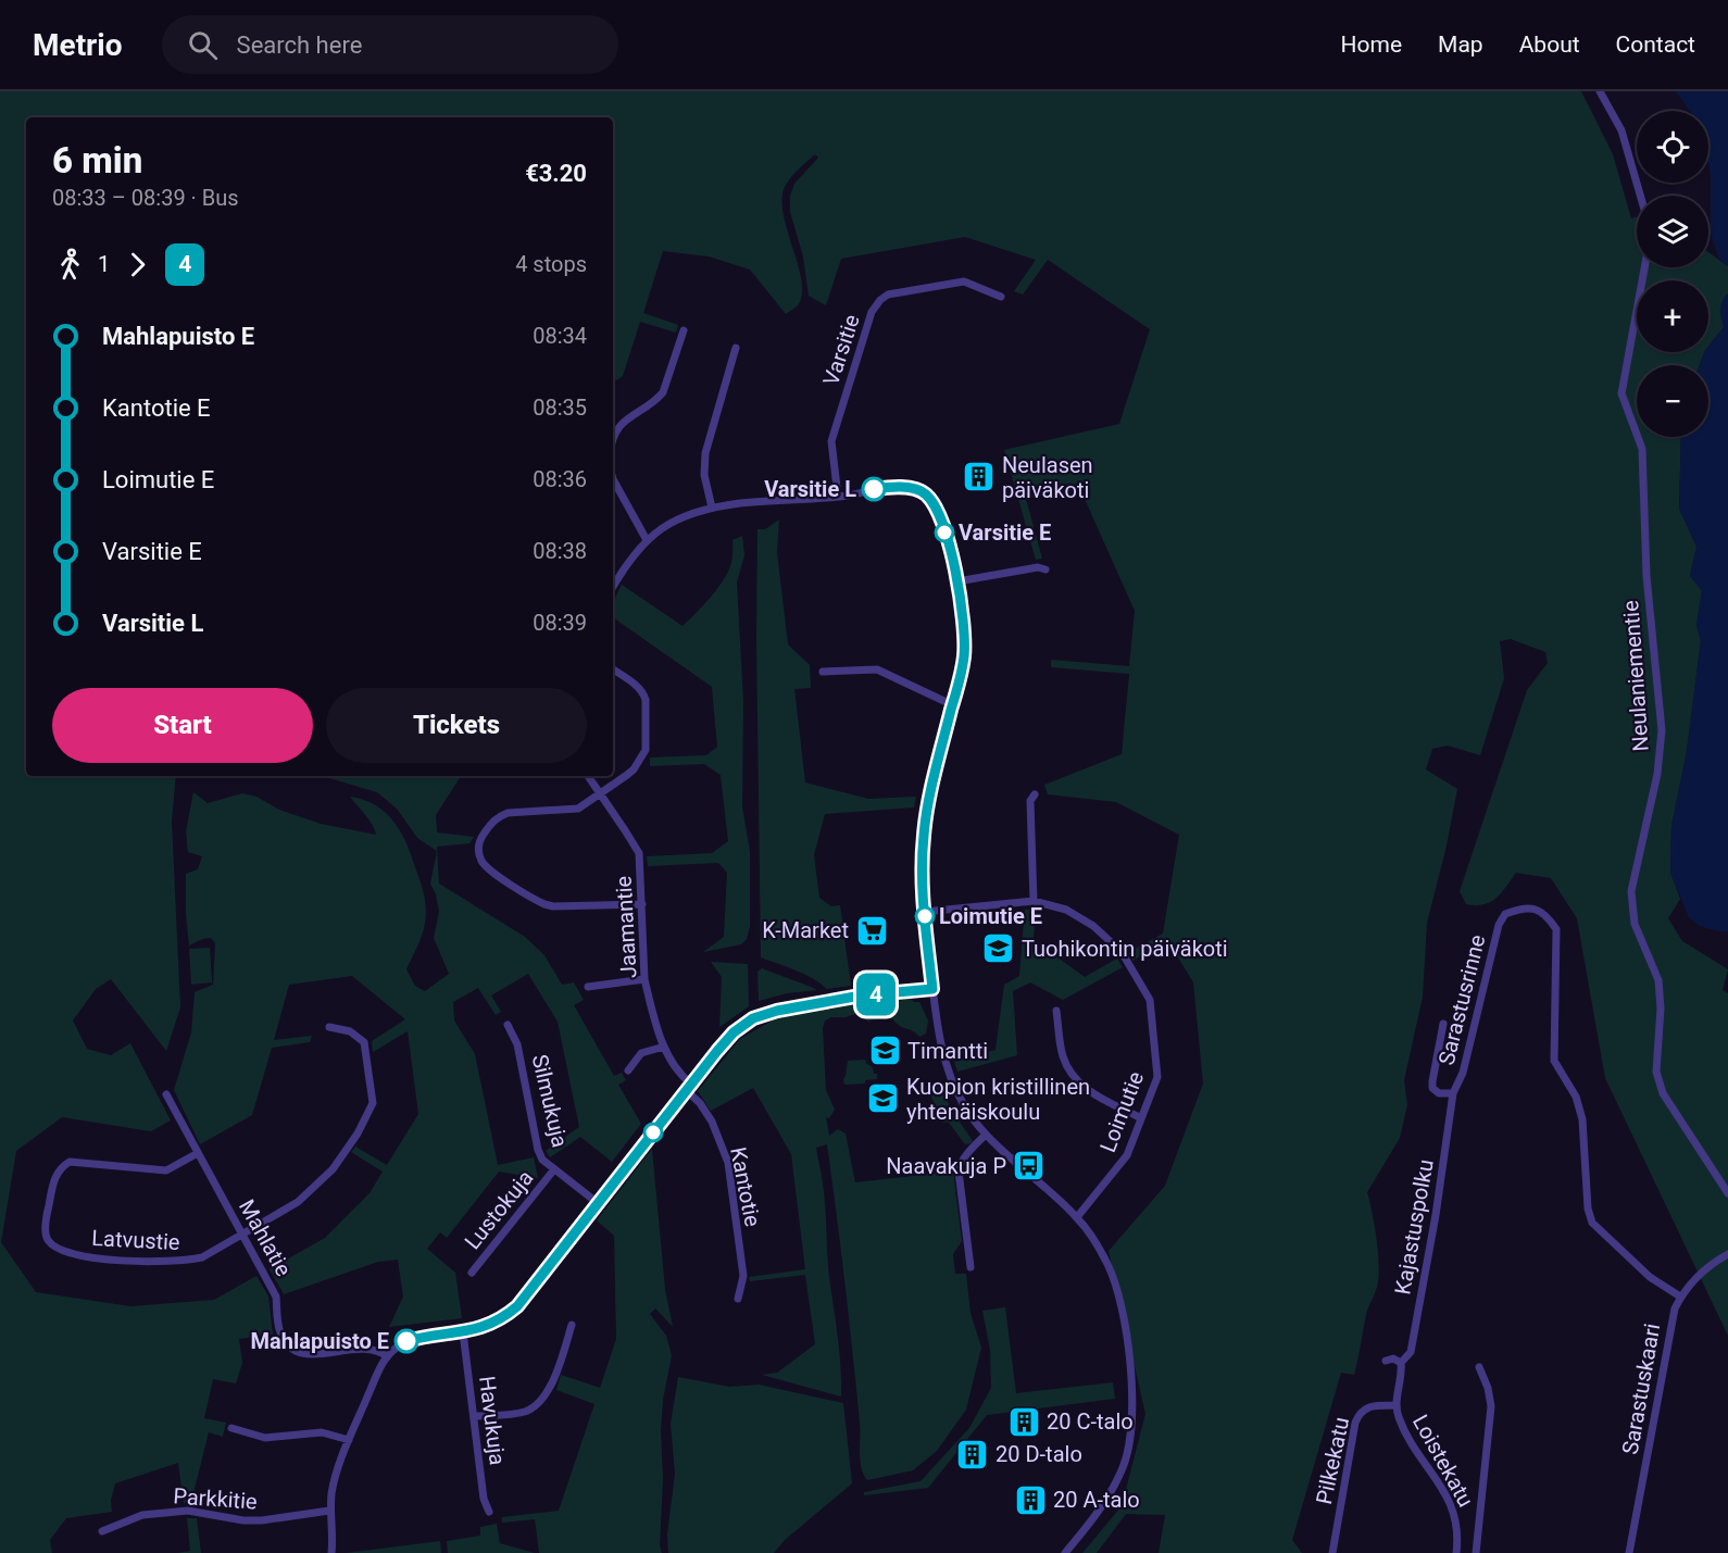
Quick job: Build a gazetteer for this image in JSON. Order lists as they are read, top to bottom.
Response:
{
  "streets": {
    "street": [
      "Varsitie",
      "Neulaniementie",
      "Jaamantie",
      "Sarastusrinne",
      "Silmukuja",
      "Loimutie",
      "Kantotie",
      "Lustokuja",
      "Kajastuspolku",
      "Mahlatie",
      "Latvustie",
      "Sarastuskaari",
      "Havukuja",
      "Pilkekatu",
      "Loistekatu",
      "Parkkitie"
    ]
  },
  "crossings": [
    ["Sarastusrinne", "Kajastuspolku"],
    ["Sarastusrinne", "Sarastuskaari"],
    ["Silmukuja", "Lustokuja"],
    ["Kajastuspolku", "Loistekatu"],
    ["Mahlatie", "Latvustie"],
    ["Pilkekatu", "Loistekatu"]
  ],
  "places": {
    "building": [
      "Neulasen päiväkoti",
      "20 C-talo",
      "20 D-talo",
      "20 A-talo"
    ],
    "other": [
      "Varsitie L",
      "Varsitie E",
      "Loimutie E",
      "Mahlapuisto E"
    ],
    "supermarket": ["K-Market"],
    "school or university": ["Tuohikontin päiväkoti", "Timantti", "Kuopion kristillinen yhtenäiskoulu"],
    "bus stop": ["Naavakuja P"]
  },
  "lines": ["bus line 4"],
  "page": {
    "header": "Metrio",
    "search": "Search here",
    "nav": [
      "Home",
      "Map",
      "About",
      "Contact"
    ],
    "on_map": "4",
    "map_buttons": ["+", "−"],
    "heading": ["6 min", "08:33 – 08:39 · Bus", "€3.20"],
    "legs": ["1", "4", "4 stops"],
    "list": [
      {
        "name": "Mahlapuisto E",
        "value": "08:34"
      },
      {
        "name": "Kantotie E",
        "value": "08:35"
      },
      {
        "name": "Loimutie E",
        "value": "08:36"
      },
      {
        "name": "Varsitie E",
        "value": "08:38"
      },
      {
        "name": "Varsitie L",
        "value": "08:39"
      }
    ],
    "buttons": ["Start", "Tickets"]
  }
}
